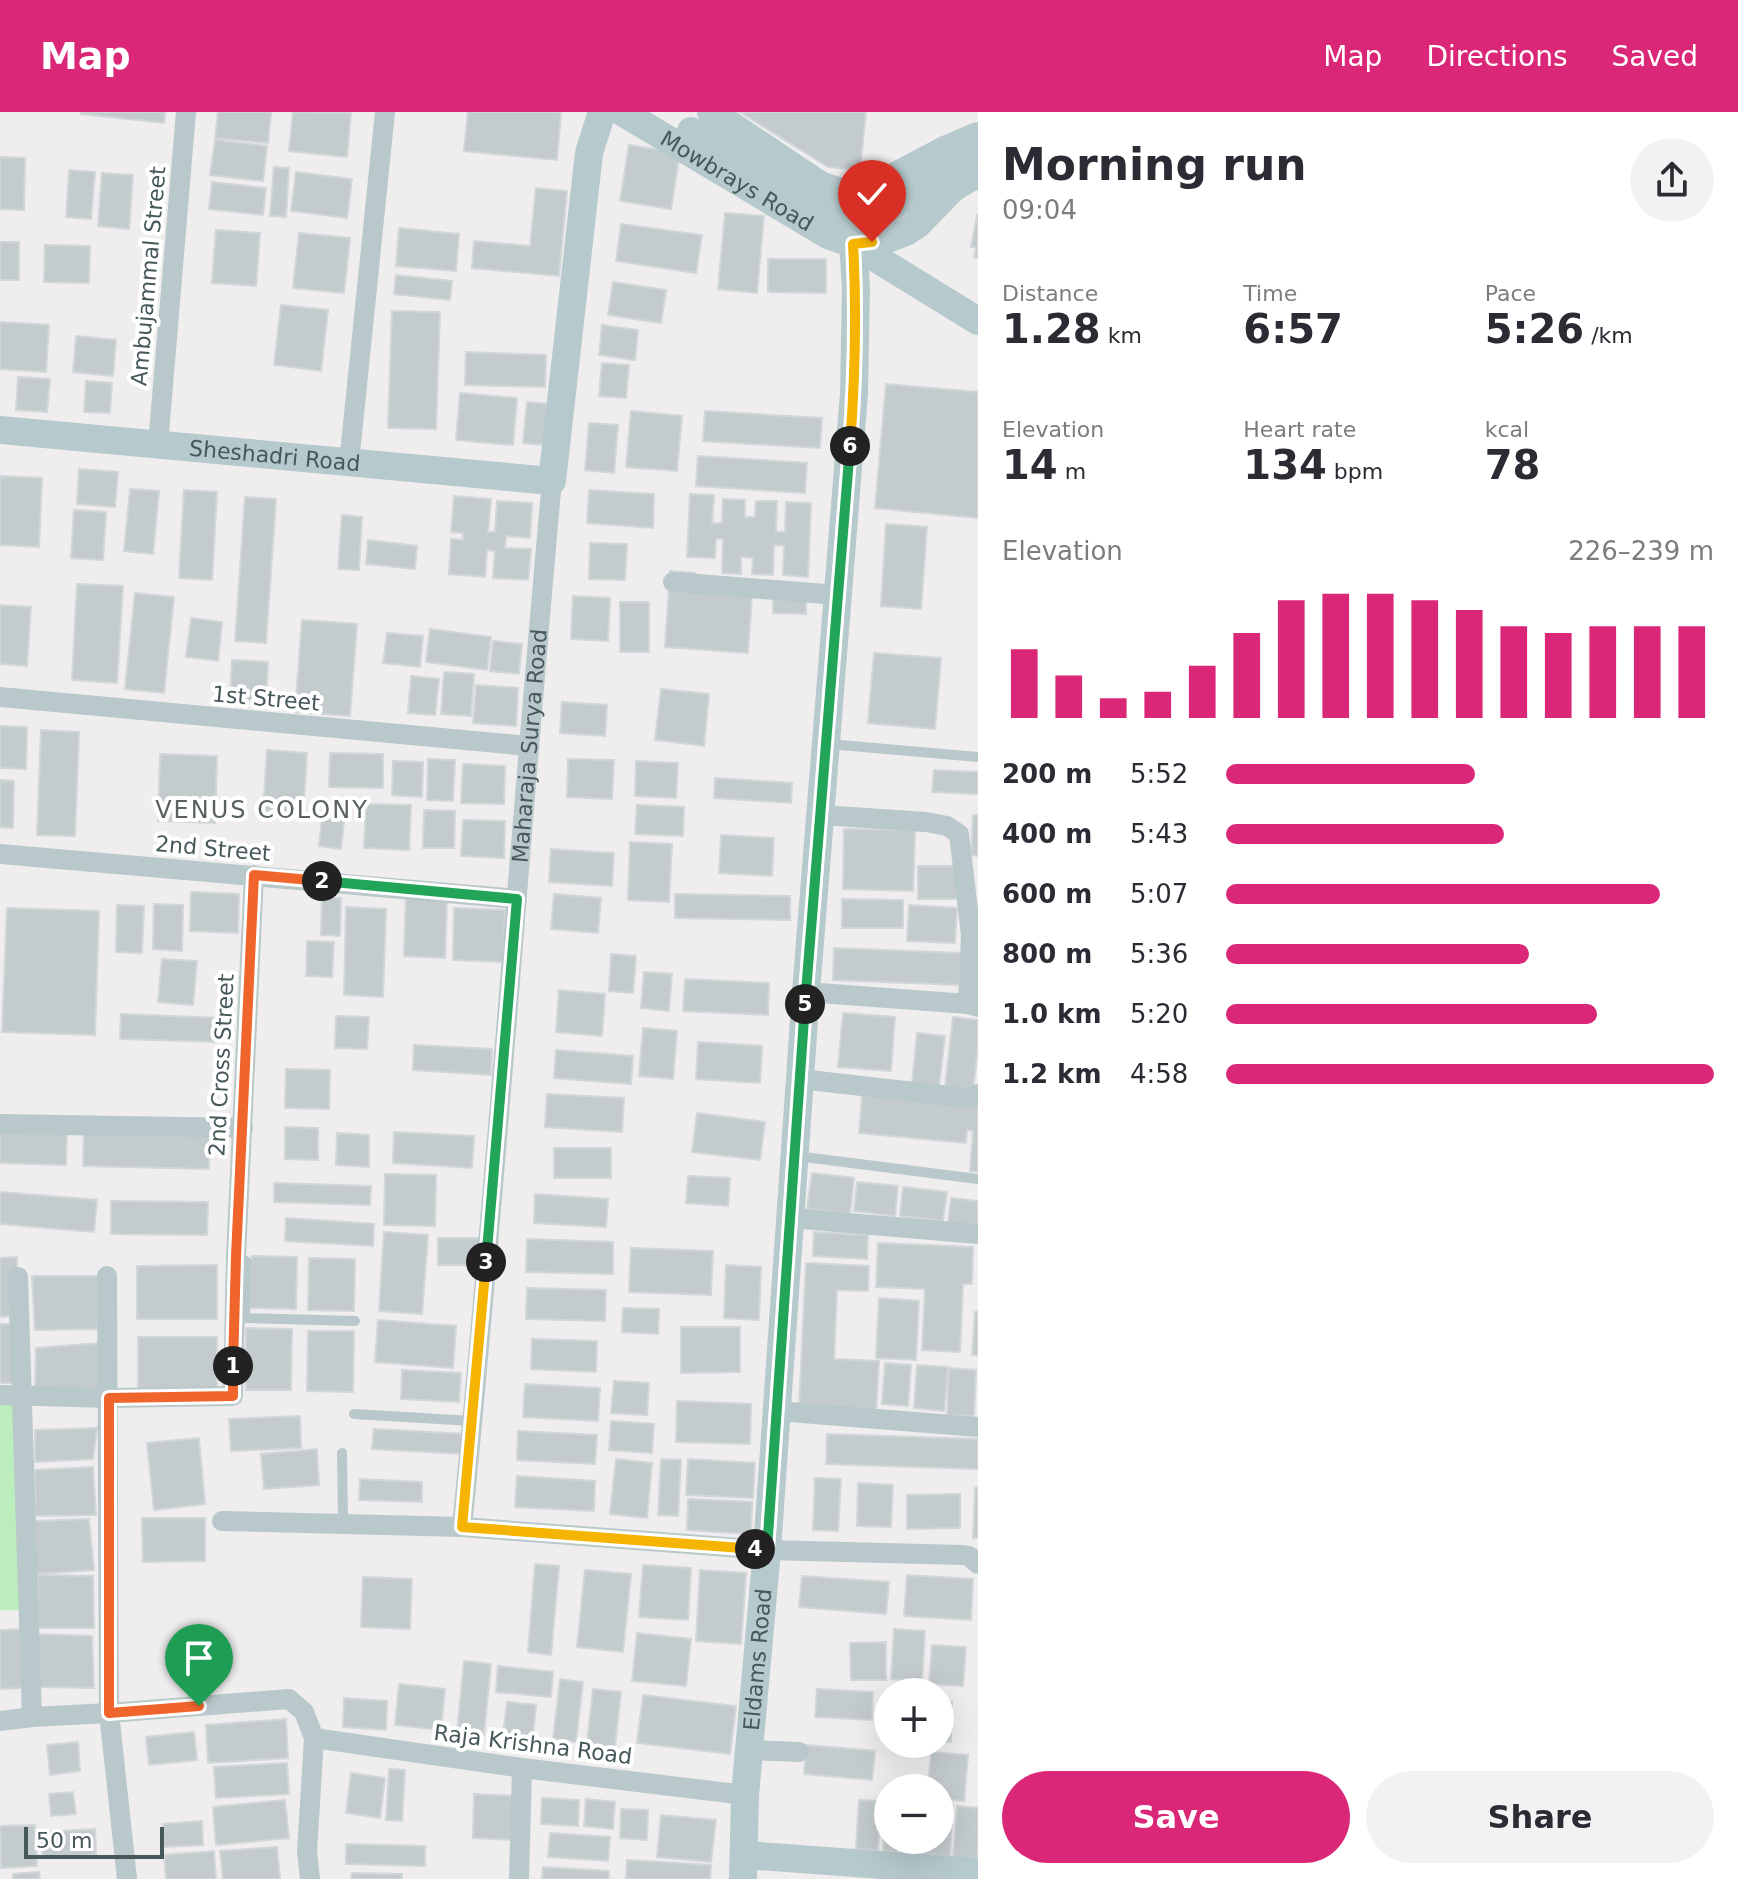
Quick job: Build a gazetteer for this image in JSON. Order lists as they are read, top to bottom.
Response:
{
  "streets": {
    "main road": [
      "Mowbrays Road",
      "Sheshadri Road",
      "Maharaja Surya Road",
      "Eldams Road"
    ],
    "street": [
      "Ambujammal Street",
      "1st Street",
      "2nd Street",
      "2nd Cross Street",
      "Raja Krishna Road"
    ]
  },
  "crossings": [
    ["Mowbrays Road", "Eldams Road"],
    ["Ambujammal Street", "Sheshadri Road"],
    ["Sheshadri Road", "Maharaja Surya Road"],
    ["1st Street", "Maharaja Surya Road"],
    ["Maharaja Surya Road", "2nd Street"],
    ["2nd Street", "2nd Cross Street"],
    ["Eldams Road", "Raja Krishna Road"]
  ],
  "districts": ["VENUS COLONY"],
  "scale_bar": "50 m",
  "page": {
    "header": "Map",
    "nav": ["Map", "Directions", "Saved"],
    "heading": ["Morning run", "09:04"],
    "stats": [
      ["Distance", "1.28 km"],
      ["Time", "6:57"],
      ["Pace", "5:26 /km"],
      ["Elevation", "14 m"],
      ["Heart rate", "134 bpm"],
      ["kcal", "78"]
    ],
    "pins": [
      "6",
      "2",
      "5",
      "3",
      "1",
      "4"
    ],
    "chart": ["Elevation", "226–239 m"],
    "list": [
      {
        "name": "200 m",
        "note": "5:52"
      },
      {
        "name": "400 m",
        "note": "5:43"
      },
      {
        "name": "600 m",
        "note": "5:07"
      },
      {
        "name": "800 m",
        "note": "5:36"
      },
      {
        "name": "1.0 km",
        "note": "5:20"
      },
      {
        "name": "1.2 km",
        "note": "4:58"
      }
    ],
    "map_buttons": ["+", "−"],
    "buttons": ["Save", "Share"],
    "scale": "50 m"
  }
}
